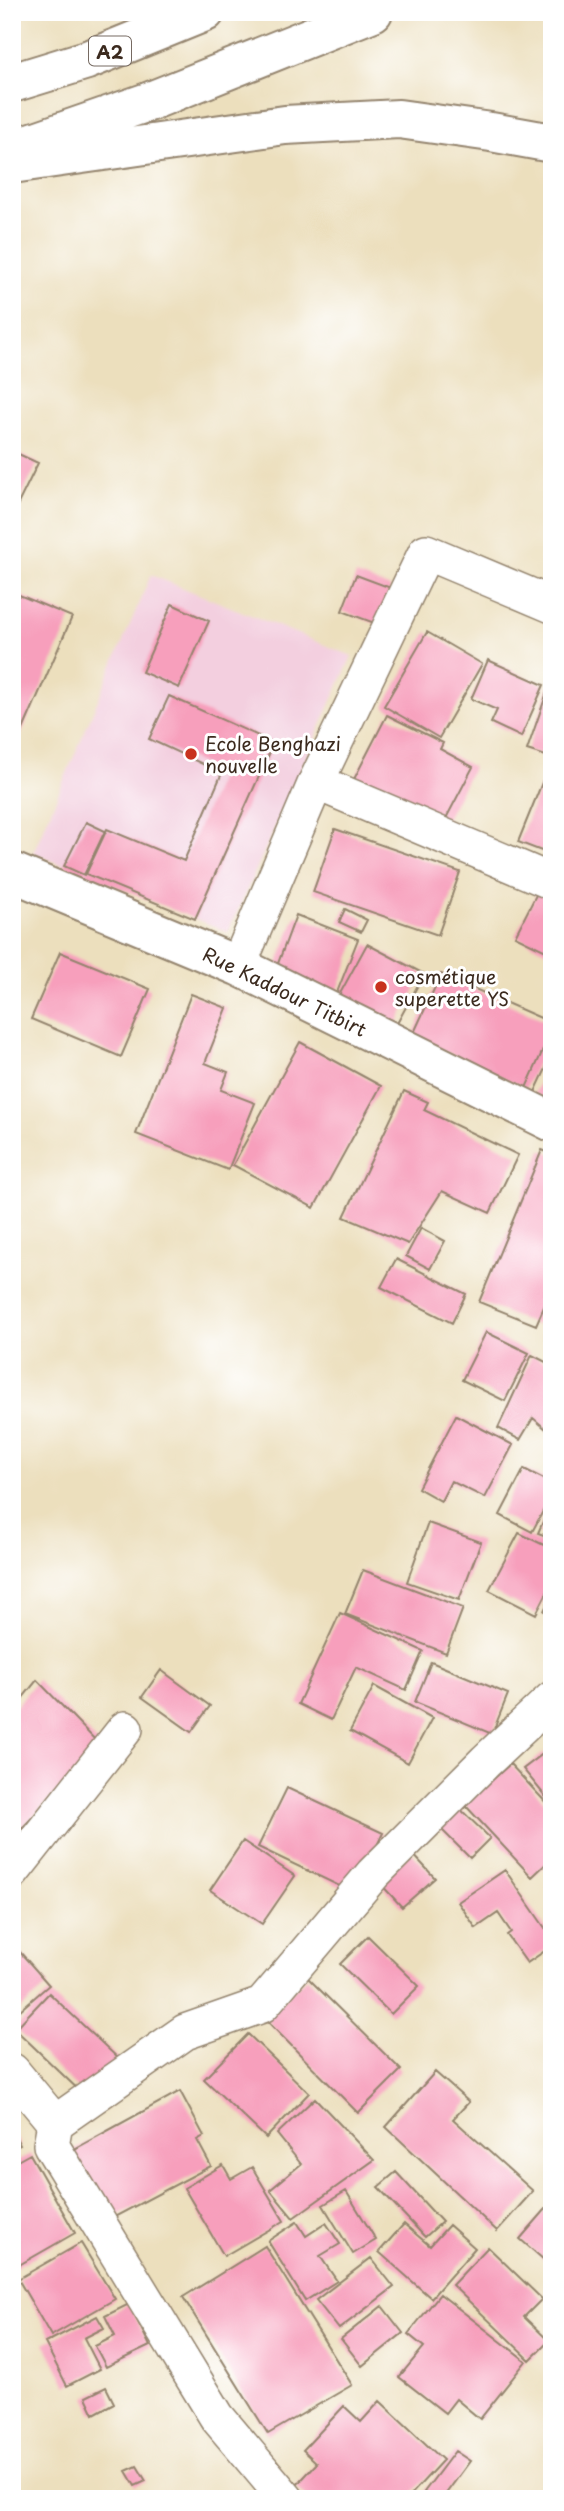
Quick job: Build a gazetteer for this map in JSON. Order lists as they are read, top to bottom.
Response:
{
  "streets": {
    "main road": ["A2", "Rue Kaddour Titbirt"]
  },
  "places": ["Ecole Benghazi nouvelle", "cosmétique superette YS"]
}
